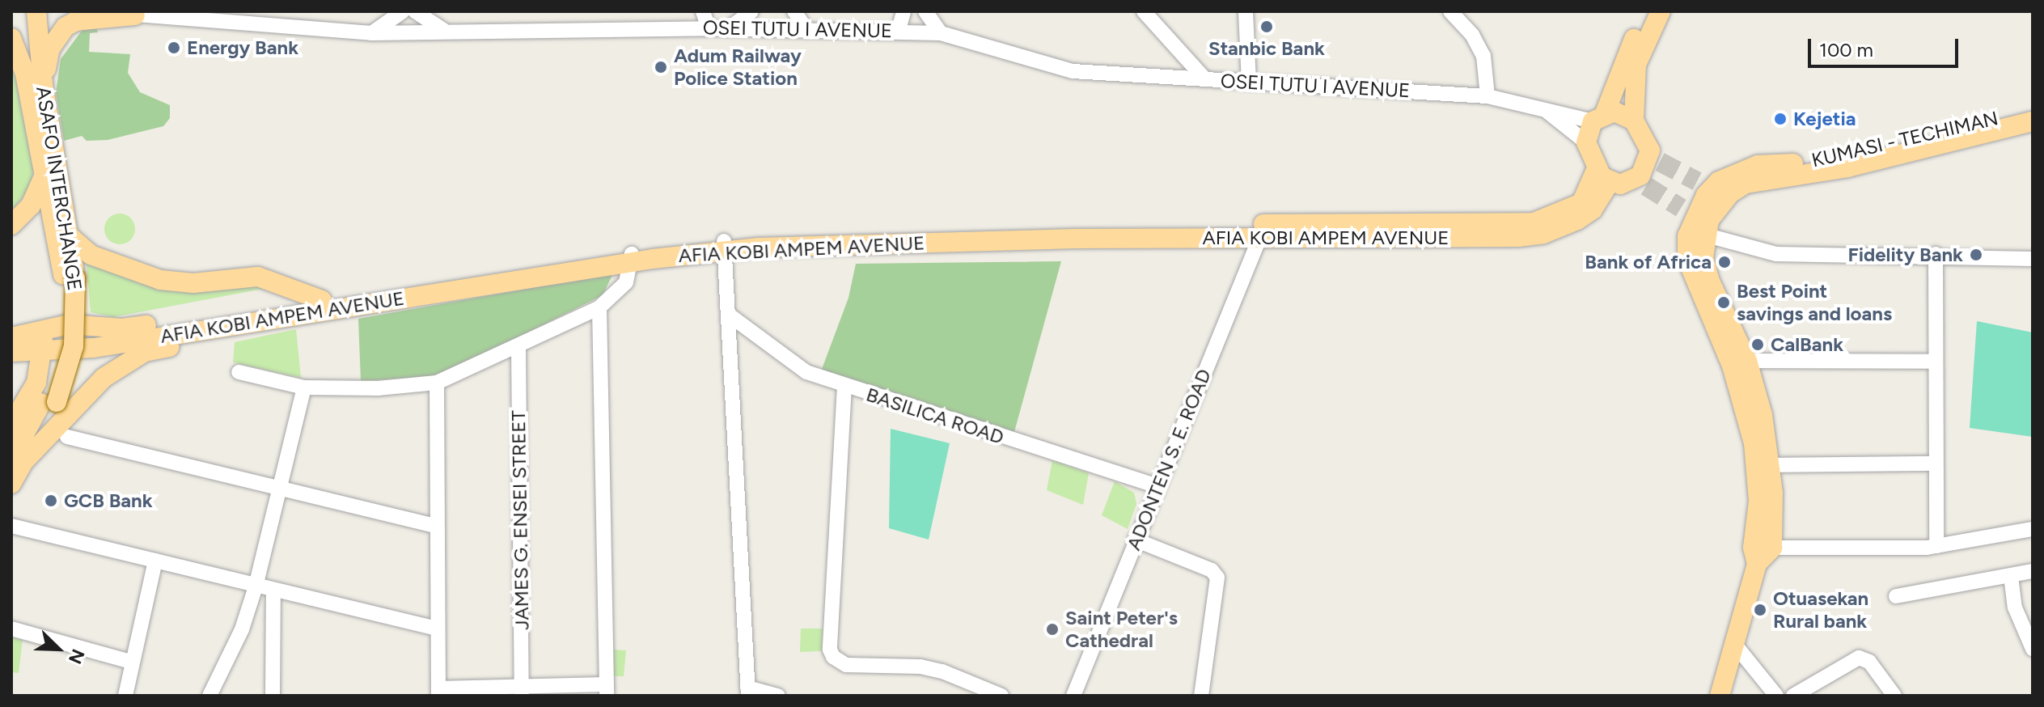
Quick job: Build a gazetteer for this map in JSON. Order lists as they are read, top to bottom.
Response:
{
  "streets": {
    "main road": ["KUMASI - TECHIMAN", "ASAFO INTERCHANGE", "AFIA KOBI AMPEM AVENUE"],
    "street": [
      "OSEI TUTU I AVENUE",
      "BASILICA ROAD",
      "ADONTEN S. E. ROAD",
      "JAMES G. ENSEI STREET"
    ]
  },
  "crossings": [
    ["OSEI TUTU I AVENUE", "AFIA KOBI AMPEM AVENUE"],
    ["AFIA KOBI AMPEM AVENUE", "ADONTEN S. E. ROAD"],
    ["BASILICA ROAD", "ADONTEN S. E. ROAD"]
  ],
  "places": [
    "Stanbic Bank",
    "Energy Bank",
    "Adum Railway Police Station",
    "Kejetia",
    "Fidelity Bank",
    "Bank of Africa",
    "Best Point savings and loans",
    "CalBank",
    "GCB Bank",
    "Otuasekan Rural bank",
    "Saint Peter's Cathedral"
  ],
  "scale_bar": "100 m",
  "north": "bottom right"
}
